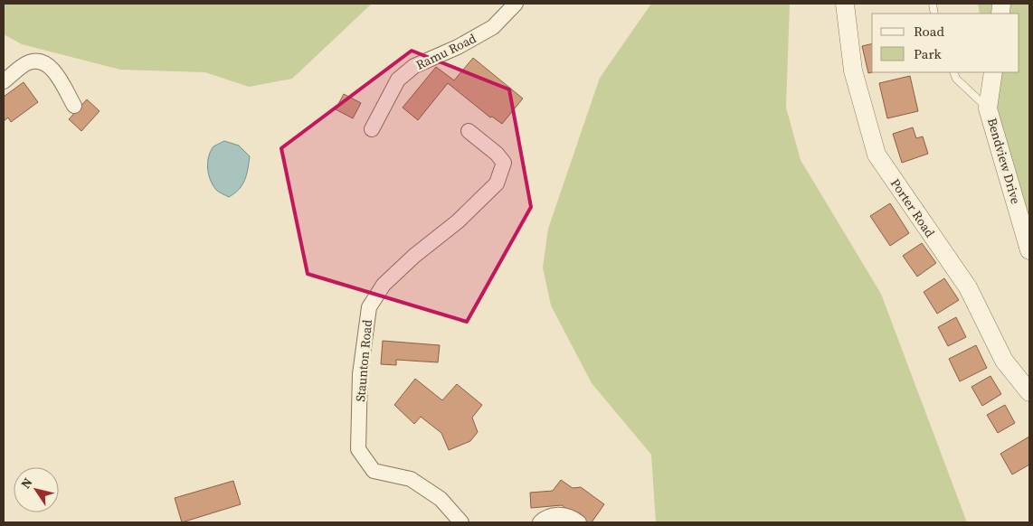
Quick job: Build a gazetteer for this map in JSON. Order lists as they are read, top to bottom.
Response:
{
  "streets": {
    "street": [
      "Ramu Road",
      "Bendview Drive",
      "Porter Road",
      "Staunton Road"
    ]
  },
  "legend": ["Road", "Park"],
  "north": "top left"
}
